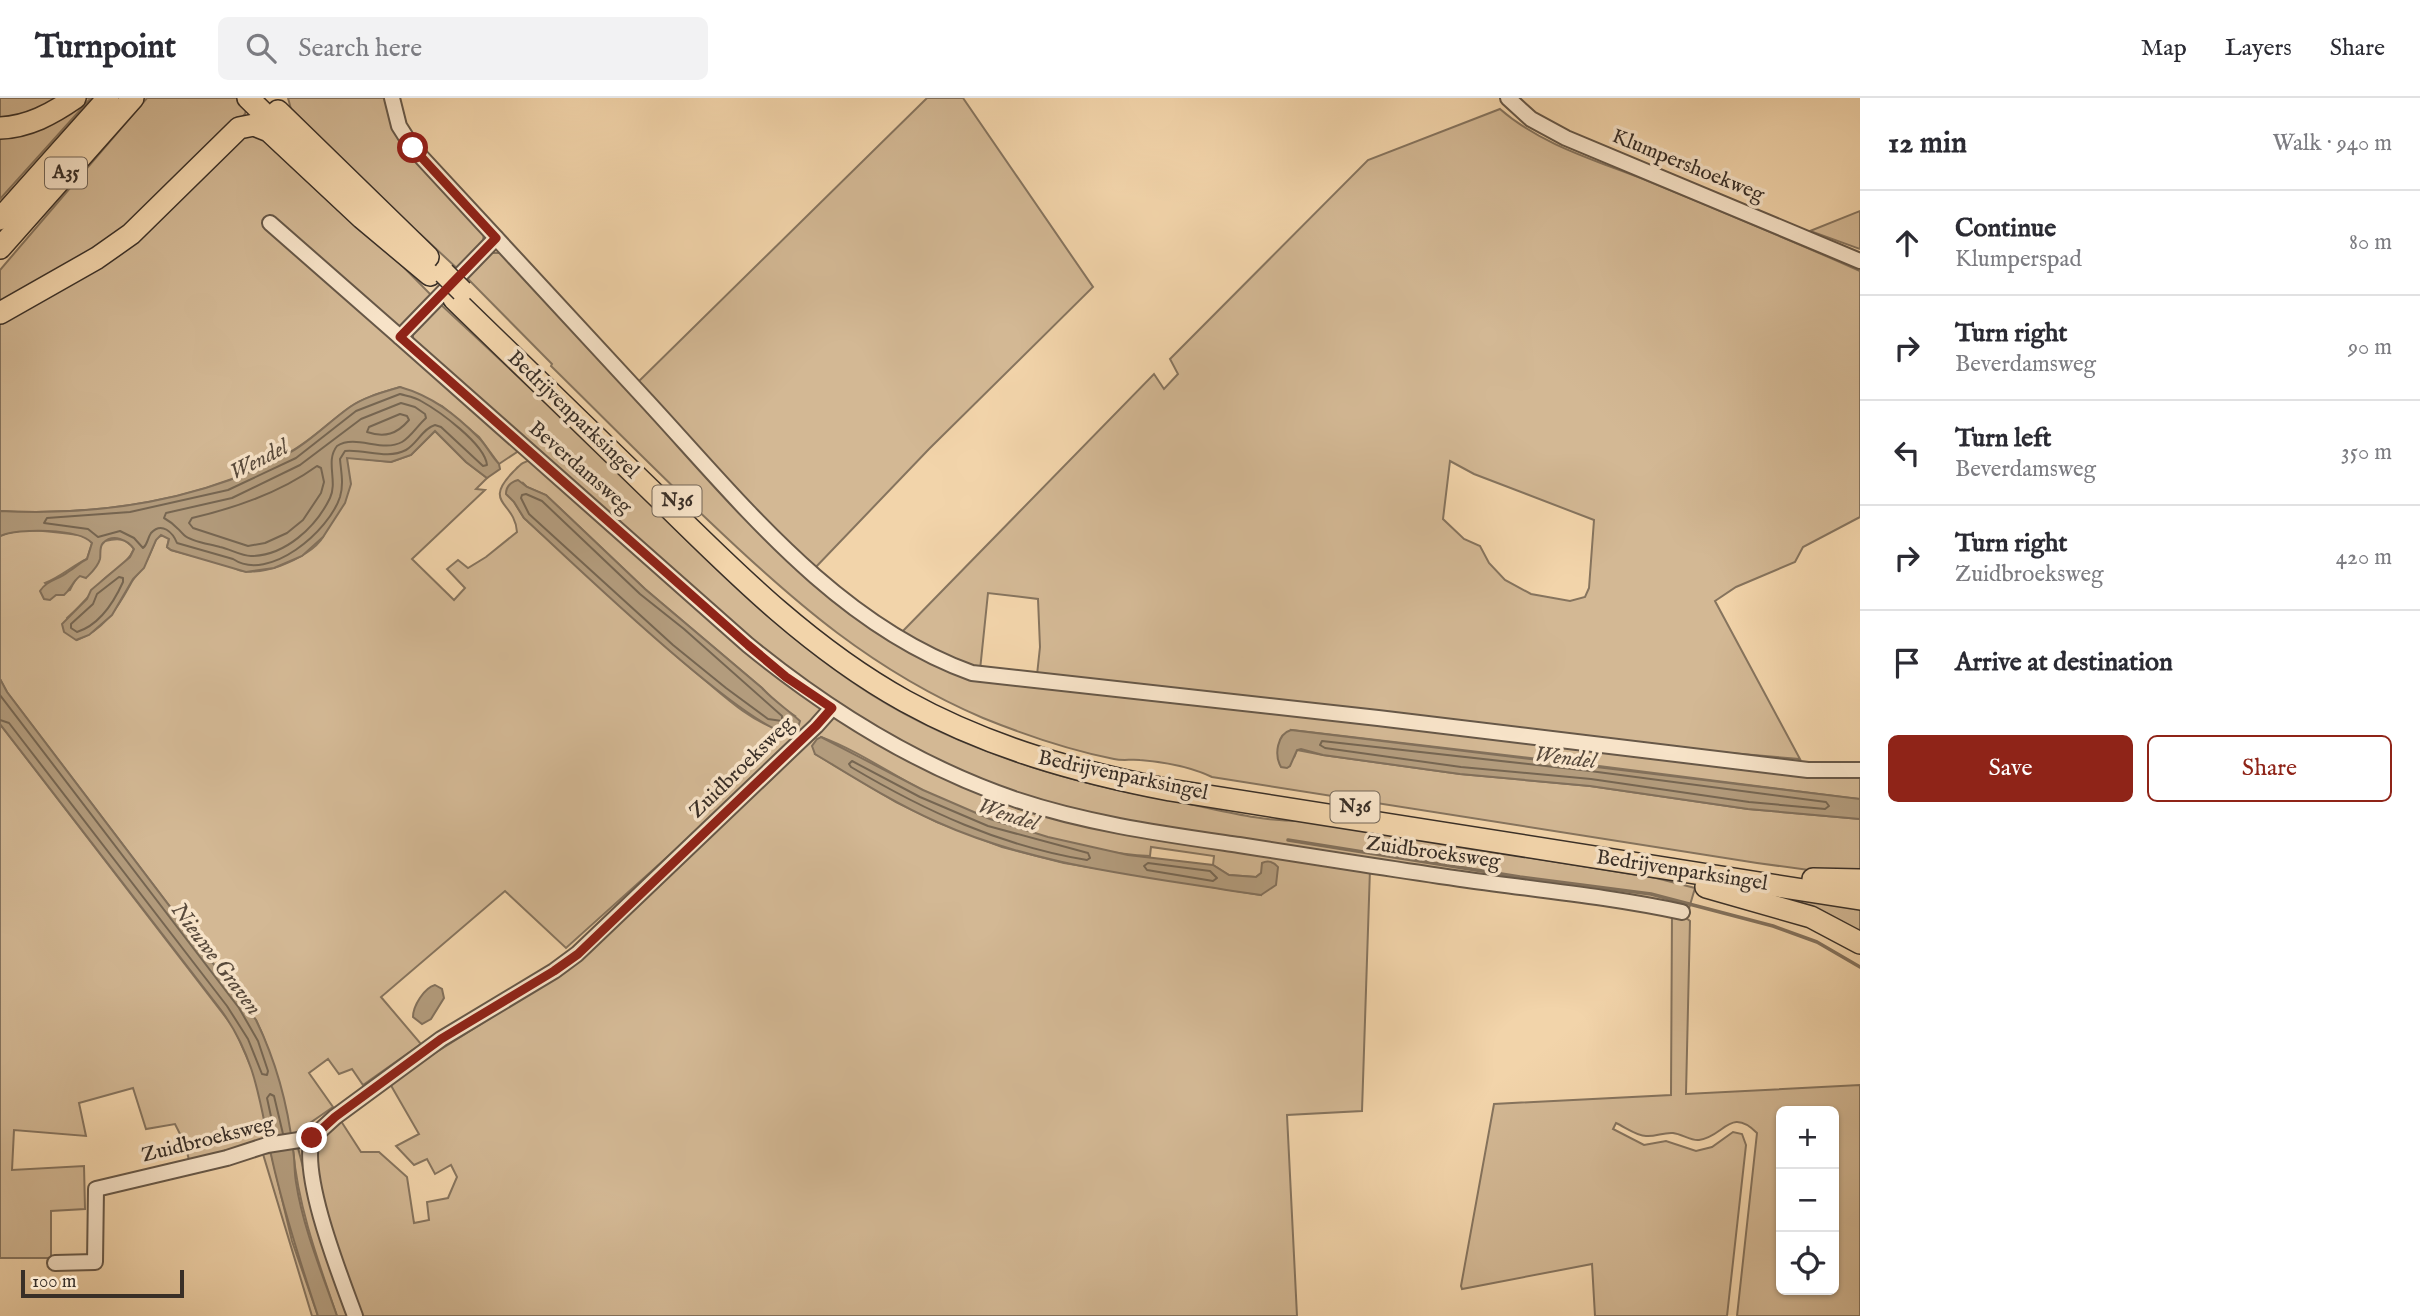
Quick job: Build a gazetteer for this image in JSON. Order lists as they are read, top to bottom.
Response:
{
  "streets": {
    "highway": ["A35", "Bedrijvenparksingel", "N36"],
    "street": ["Klumpershoekweg", "Beverdamsweg", "Zuidbroeksweg"]
  },
  "crossings": [
    ["Bedrijvenparksingel", "N36"],
    ["Beverdamsweg", "Zuidbroeksweg"]
  ],
  "water": ["Wendel", "Nieuwe Graven"],
  "scale_bar": "100 m",
  "page": {
    "header": "Turnpoint",
    "search": "Search here",
    "nav": ["Map", "Layers", "Share"],
    "heading": ["12 min", "Walk · 940 m"],
    "list": [
      ["Continue", "Klumperspad", "80 m"],
      ["Turn right", "Beverdamsweg", "90 m"],
      ["Turn left", "Beverdamsweg", "350 m"],
      ["Turn right", "Zuidbroeksweg", "420 m"],
      "Arrive at destination"
    ],
    "buttons": ["Save", "Share"],
    "map_buttons": ["+", "−"],
    "scale": "100 m"
  }
}
